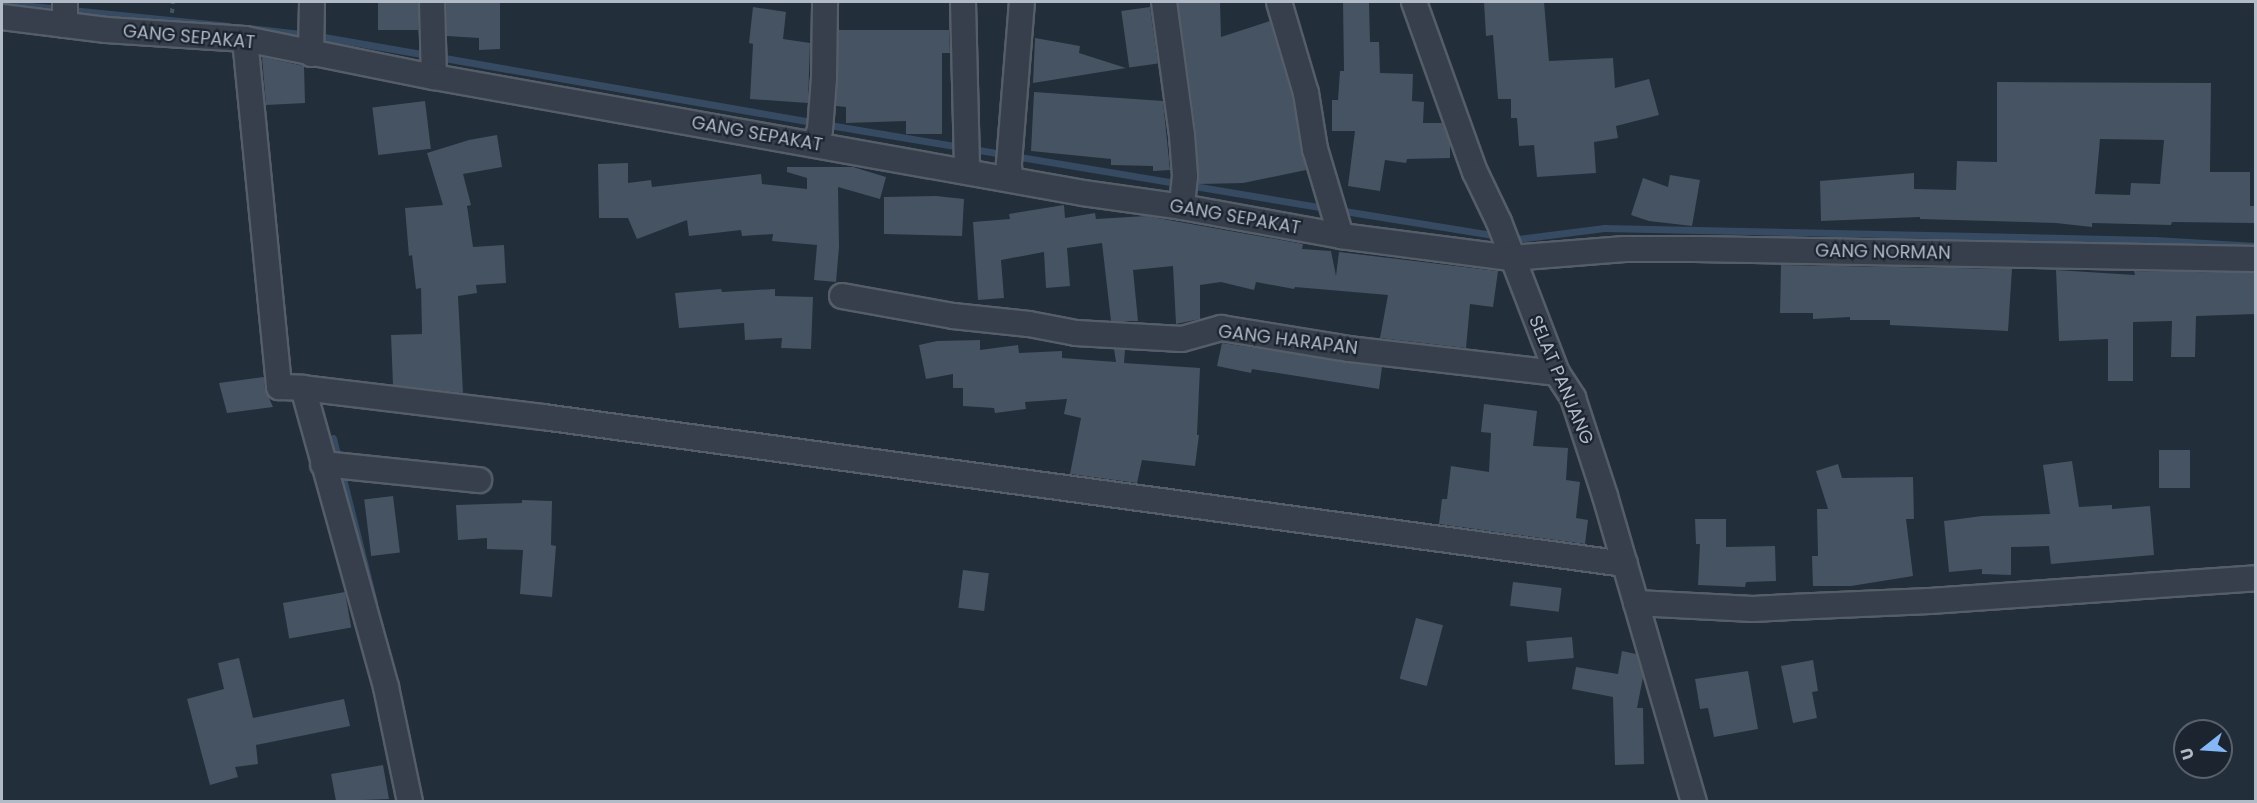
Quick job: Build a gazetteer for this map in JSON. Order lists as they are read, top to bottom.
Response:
{
  "streets": {
    "street": [
      "GANG SEPAKAT",
      "GANG NORMAN",
      "GANG HARAPAN",
      "SELAT PANJANG"
    ]
  },
  "crossings": [
    ["GANG SEPAKAT", "GANG NORMAN"],
    ["GANG SEPAKAT", "SELAT PANJANG"],
    ["GANG NORMAN", "SELAT PANJANG"],
    ["GANG HARAPAN", "SELAT PANJANG"]
  ],
  "north": "left"
}
